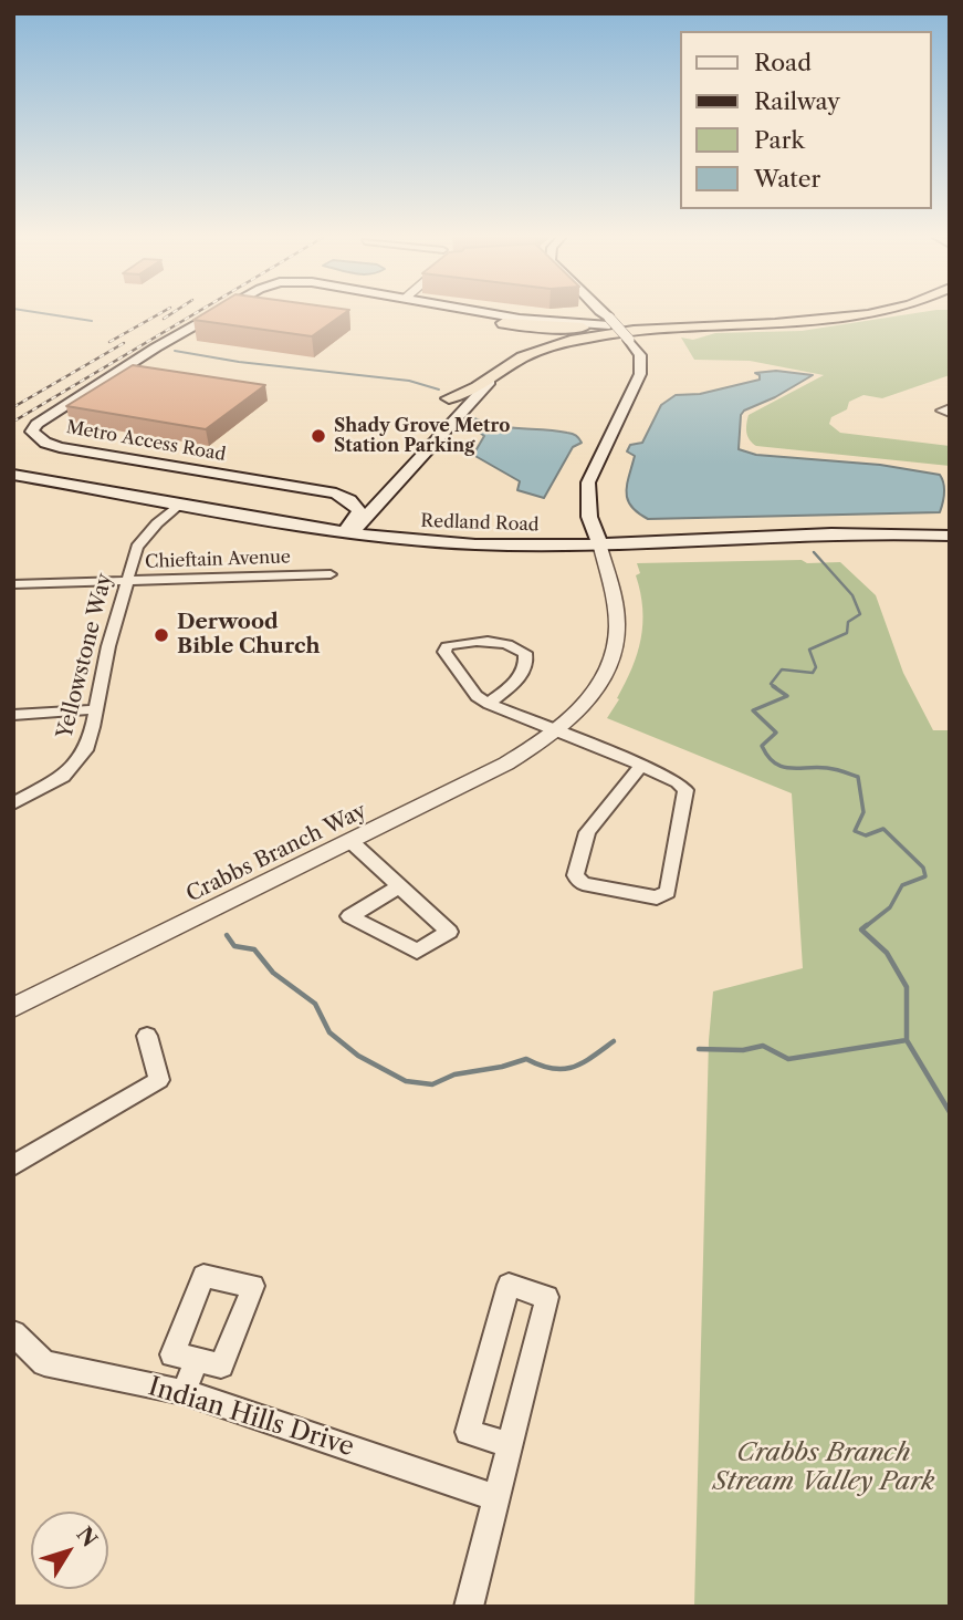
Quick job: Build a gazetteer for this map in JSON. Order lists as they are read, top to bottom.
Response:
{
  "streets": {
    "highway": ["Metro Access Road"],
    "main road": ["Redland Road", "Crabbs Branch Way"],
    "street": ["Chieftain Avenue", "Yellowstone Way", "Indian Hills Drive"]
  },
  "crossings": [
    ["Metro Access Road", "Crabbs Branch Way"],
    ["Redland Road", "Yellowstone Way"],
    ["Redland Road", "Crabbs Branch Way"],
    ["Chieftain Avenue", "Yellowstone Way"]
  ],
  "parks": ["Crabbs Branch Stream Valley Park"],
  "places": ["Shady Grove Metro Station Parking", "Derwood Bible Church"],
  "legend": [
    "Road",
    "Railway",
    "Park",
    "Water"
  ],
  "north": "top right"
}
